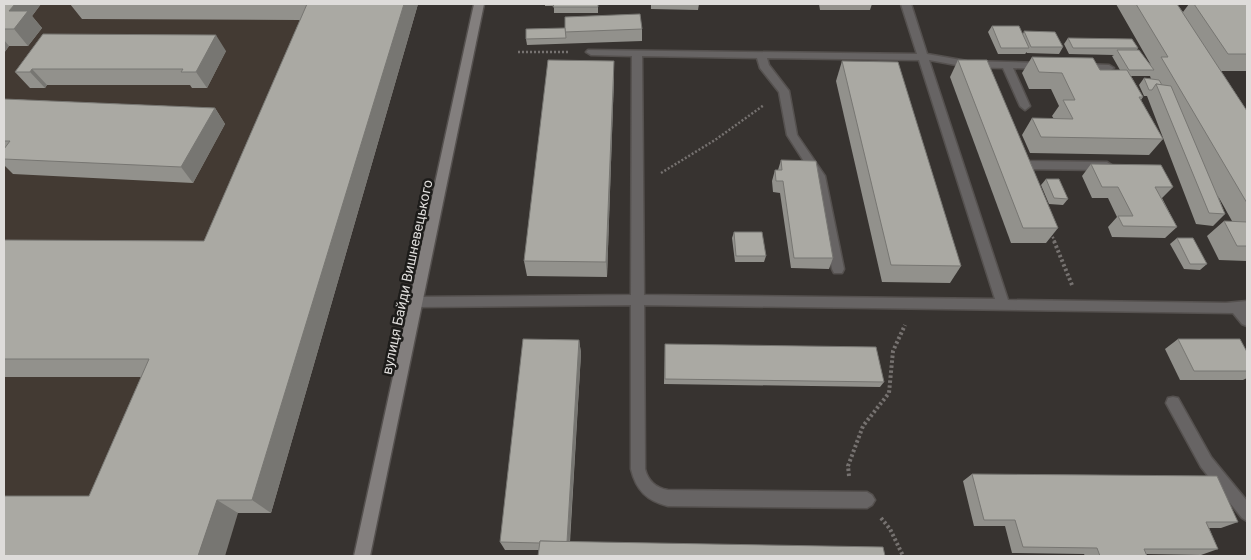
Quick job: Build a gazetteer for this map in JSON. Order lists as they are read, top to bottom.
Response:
{
  "streets": {
    "main road": ["вулиця Байди Вишневецького"]
  }
}
